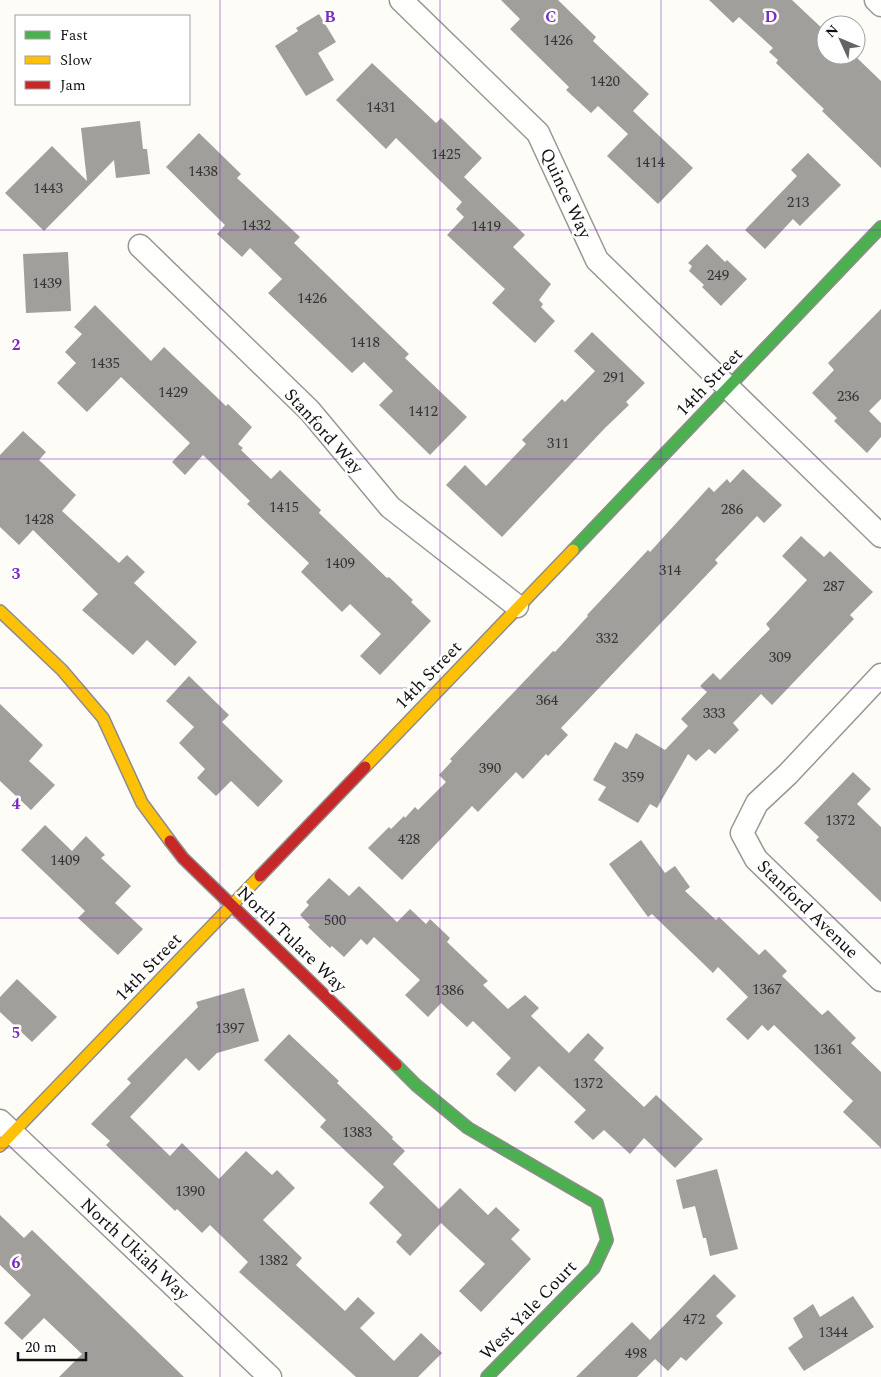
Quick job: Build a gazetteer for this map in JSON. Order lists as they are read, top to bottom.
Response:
{
  "streets": {
    "street": [
      "Quince Way",
      "14th Street",
      "Stanford Way",
      "Stanford Avenue",
      "North Tulare Way",
      "North Ukiah Way",
      "West Yale Court"
    ]
  },
  "crossings": [
    ["Quince Way", "14th Street"],
    ["14th Street", "Stanford Way"],
    ["14th Street", "North Tulare Way"],
    ["14th Street", "North Ukiah Way"],
    ["North Tulare Way", "West Yale Court"]
  ],
  "house_numbers": [
    "1426",
    "1420",
    "1431",
    "1425",
    "1414",
    "1438",
    "1443",
    "213",
    "1432",
    "1419",
    "249",
    "1439",
    "1426",
    "1418",
    "1435",
    "291",
    "1429",
    "236",
    "1412",
    "311",
    "1415",
    "286",
    "1428",
    "1409",
    "314",
    "287",
    "332",
    "309",
    "364",
    "333",
    "390",
    "359",
    "1372",
    "428",
    "1409",
    "500",
    "1367",
    "1386",
    "1397",
    "1361",
    "1372",
    "1383",
    "1390",
    "1382",
    "472",
    "1344",
    "498"
  ],
  "legend": ["Fast", "Slow", "Jam"],
  "scale_bar": "20 m",
  "north": "top left",
  "grid": {
    "columns": ["B", "C", "D"],
    "rows": [
      "2",
      "3",
      "4",
      "5",
      "6"
    ]
  }
}
